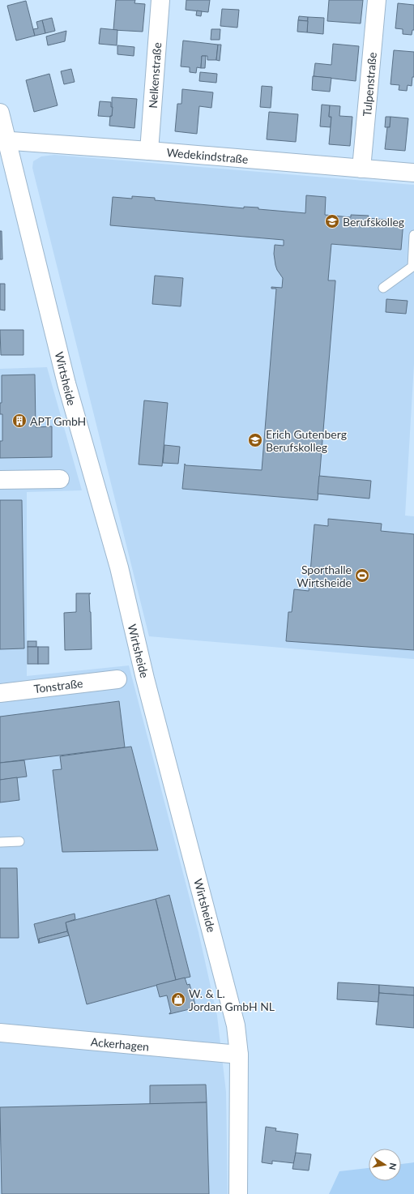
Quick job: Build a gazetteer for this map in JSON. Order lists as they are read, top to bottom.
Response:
{
  "streets": {
    "street": [
      "Nelkenstraße",
      "Tulpenstraße",
      "Wedekindstraße",
      "Wirtsheide",
      "Tonstraße",
      "Ackerhagen"
    ]
  },
  "crossings": [
    ["Nelkenstraße", "Wedekindstraße"],
    ["Tulpenstraße", "Wedekindstraße"],
    ["Wedekindstraße", "Wirtsheide"],
    ["Wirtsheide", "Ackerhagen"]
  ],
  "places": {
    "school or university": ["Berufskolleg", "Erich Gutenberg Berufskolleg"],
    "building": ["APT GmbH"],
    "sports": ["Sporthalle Wirtsheide"],
    "shop": ["W. & L. Jordan GmbH NL"]
  },
  "north": "right"
}
